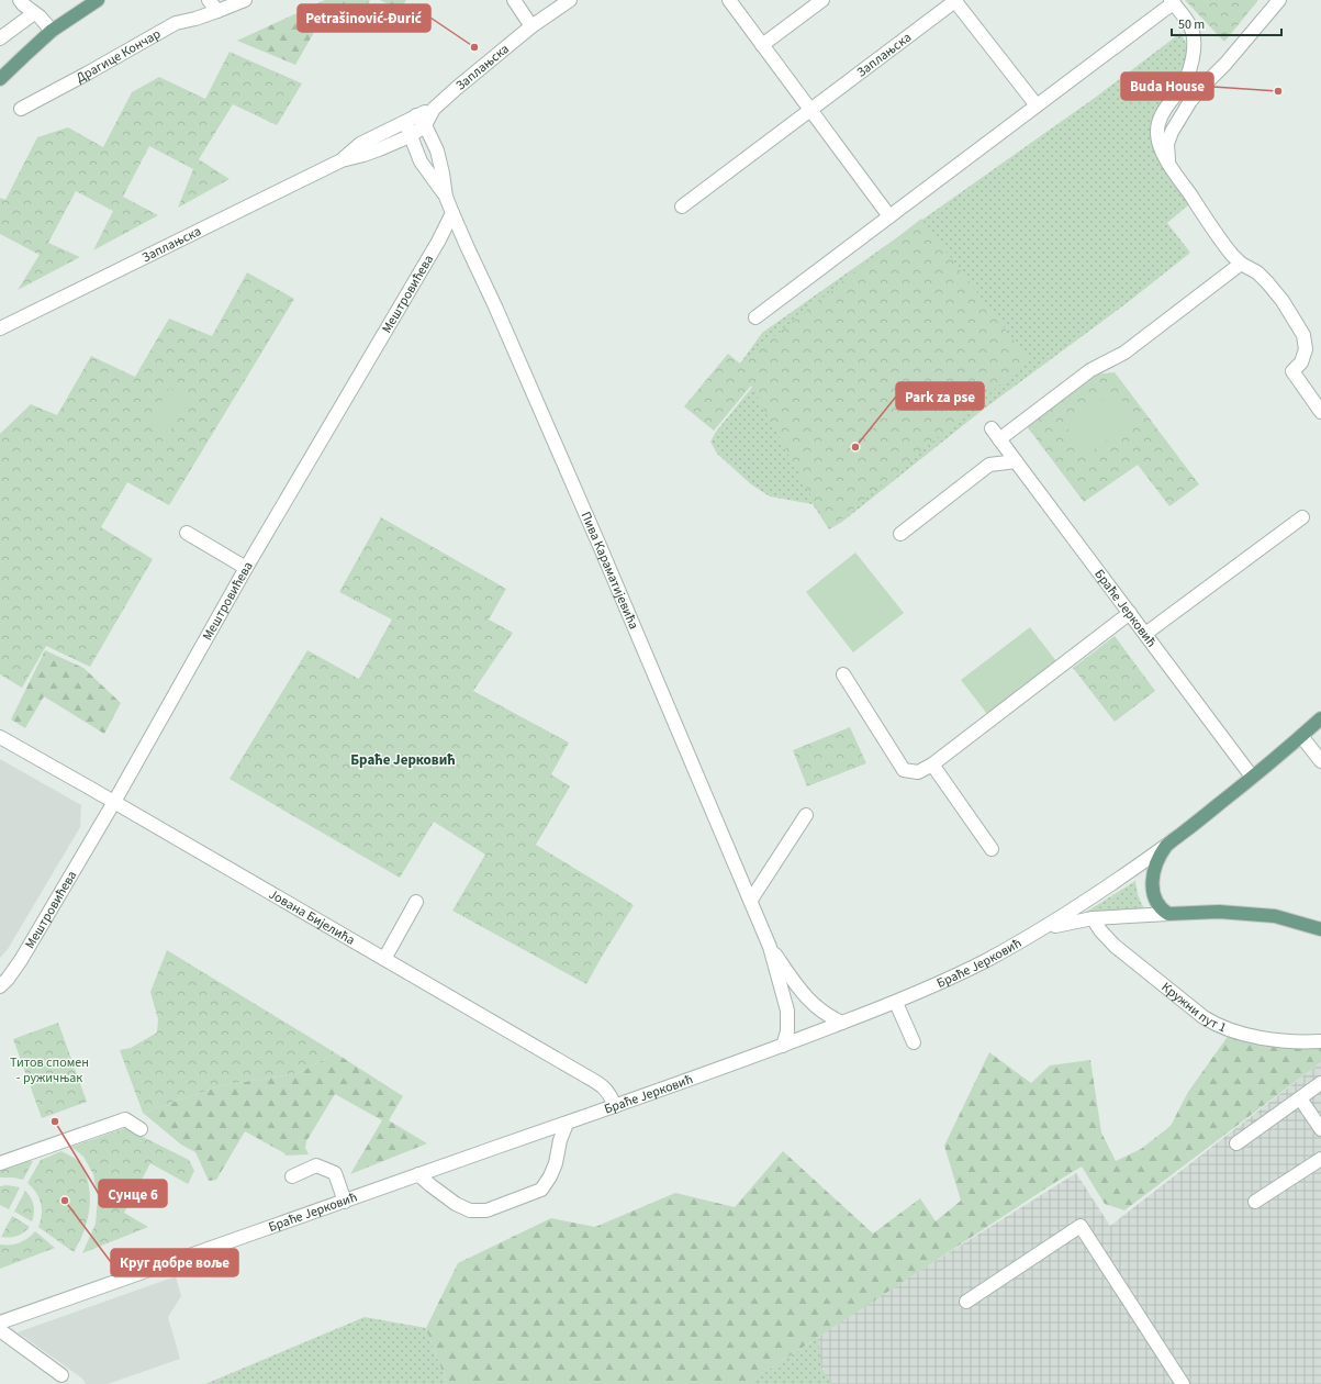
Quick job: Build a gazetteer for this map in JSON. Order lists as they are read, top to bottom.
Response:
{
  "streets": {
    "main road": ["Браће Јерковић"],
    "street": [
      "Драгице Кончар",
      "Заплањска",
      "Мештровићева",
      "Пива Караматијевића",
      "Јована Бијелића",
      "Кружни пут 1"
    ]
  },
  "crossings": [
    ["Заплањска", "Пива Караматијевића"],
    ["Мештровићева", "Пива Караматијевића"],
    ["Мештровићева", "Јована Бијелића"],
    ["Пива Караматијевића", "Браће Јерковић"],
    ["Браће Јерковић", "Јована Бијелића"]
  ],
  "districts": ["Браће Јерковић"],
  "parks": ["Титов спомен - ружичњак"],
  "places": [
    "Petrašinović-Đurić",
    "Buda House",
    "Park za pse",
    "Сунце 6",
    "Круг добре воље"
  ],
  "scale_bar": "50 m"
}
